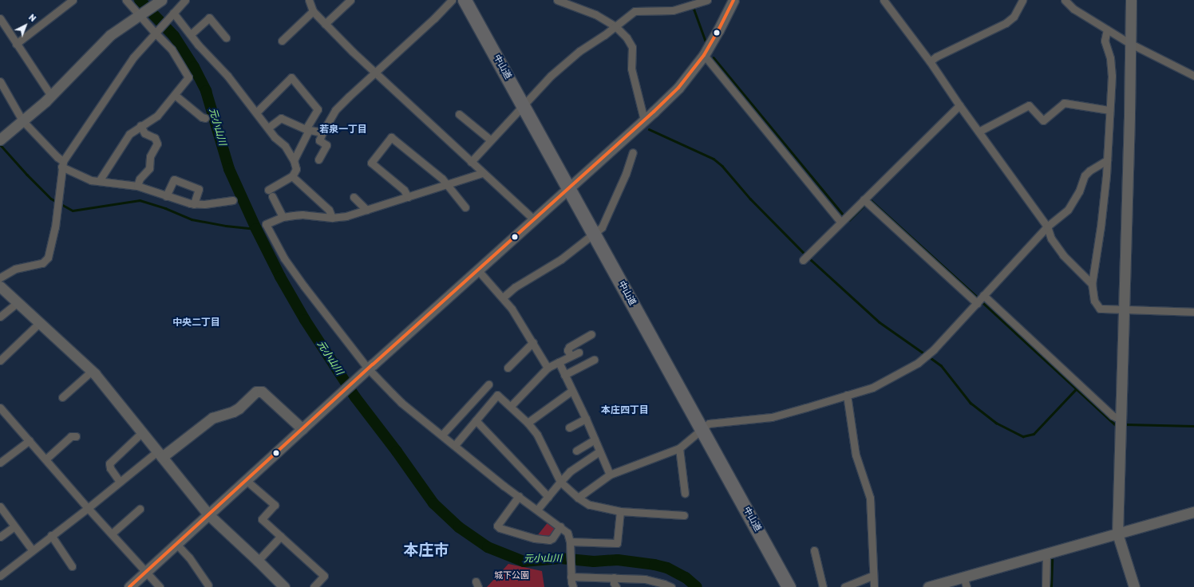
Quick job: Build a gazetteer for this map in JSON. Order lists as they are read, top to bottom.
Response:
{
  "streets": {
    "highway": ["中山道"]
  },
  "districts": [
    "若泉一丁目",
    "中央二丁目",
    "本庄四丁目",
    "本庄市"
  ],
  "water": ["元小山川"],
  "parks": ["城下公園"],
  "north": "top right"
}
